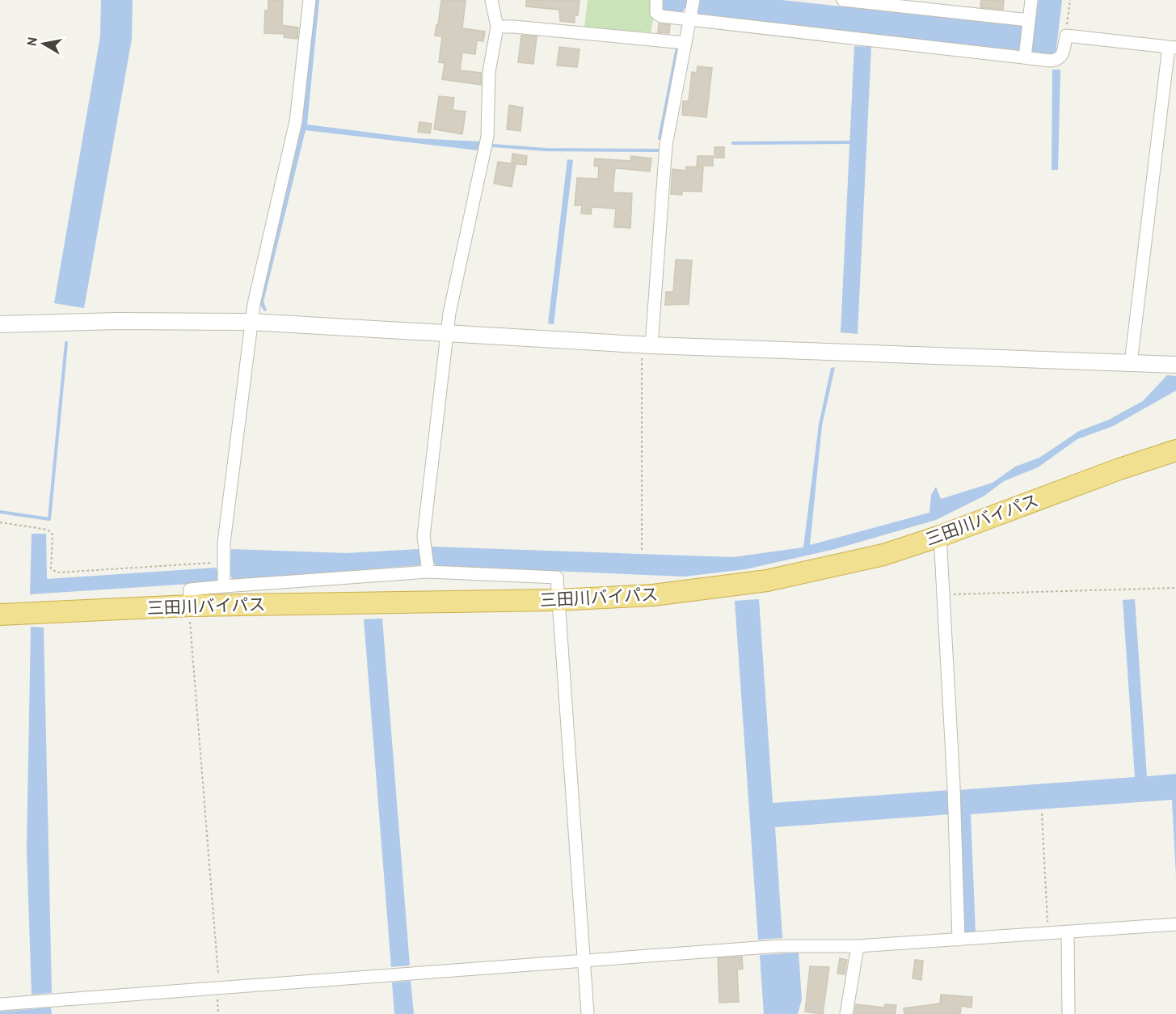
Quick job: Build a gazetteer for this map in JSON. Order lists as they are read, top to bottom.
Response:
{
  "streets": {
    "highway": ["三田川バイパス"]
  },
  "north": "left"
}
